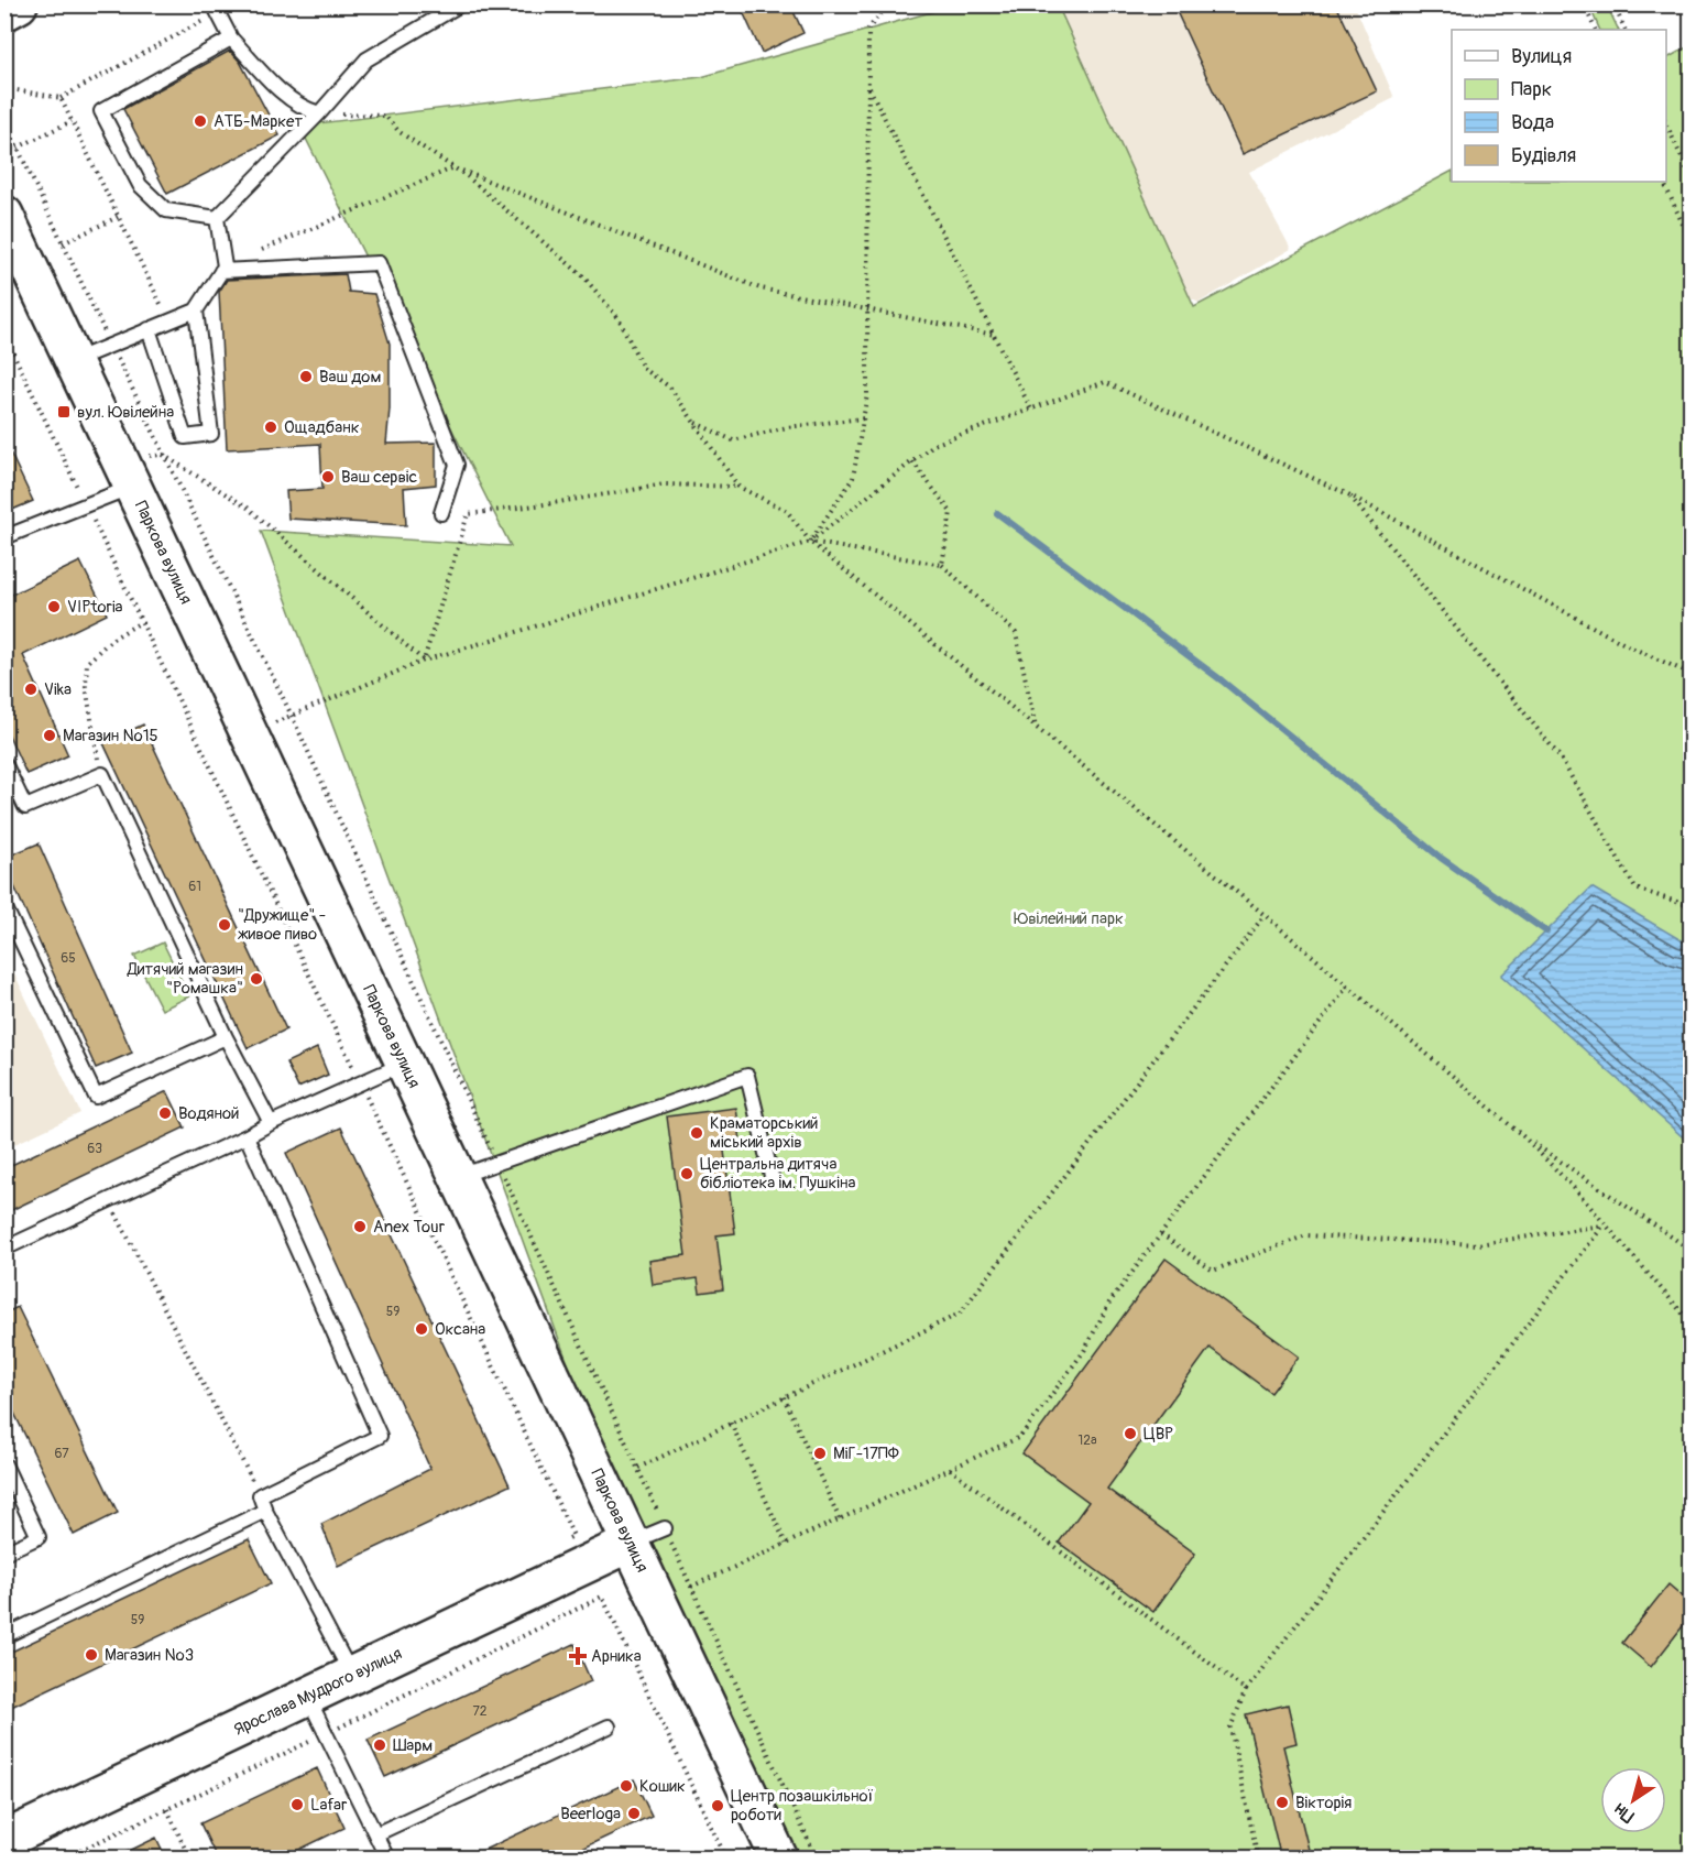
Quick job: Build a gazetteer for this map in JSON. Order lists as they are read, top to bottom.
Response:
{
  "streets": {
    "street": ["Паркова вулиця", "Ярослава Мудрого вулиця"]
  },
  "crossings": [
    ["Паркова вулиця", "Ярослава Мудрого вулиця"]
  ],
  "parks": ["Ювілейний парк"],
  "places": {
    "other": [
      "АТБ-Маркет",
      "Ваш дом",
      "Ощадбанк",
      "Ваш сервіс",
      "VIPtoria",
      "Vika",
      "Магазин №15",
      "\"Дружище\" - живое пиво",
      "Дитячий магазин \"Ромашка\"",
      "Водяной",
      "Краматорський міський архів",
      "Центральна дитяча бібліотека ім. Пушкіна",
      "Anex Tour",
      "Оксана",
      "ЦВР",
      "МіГ-17ПФ",
      "Магазин №3",
      "Шарм",
      "Кошик",
      "Вікторія",
      "Lafar",
      "Центр позашкільної роботи",
      "Beerloga"
    ],
    "transit": ["вул. Ювілейна"],
    "health": ["Арника"]
  },
  "house_numbers": [
    "61",
    "65",
    "63",
    "59",
    "12а",
    "67",
    "59",
    "72"
  ],
  "legend": [
    "Вулиця",
    "Парк",
    "Вода",
    "Будівля"
  ],
  "north": "bottom left"
}
